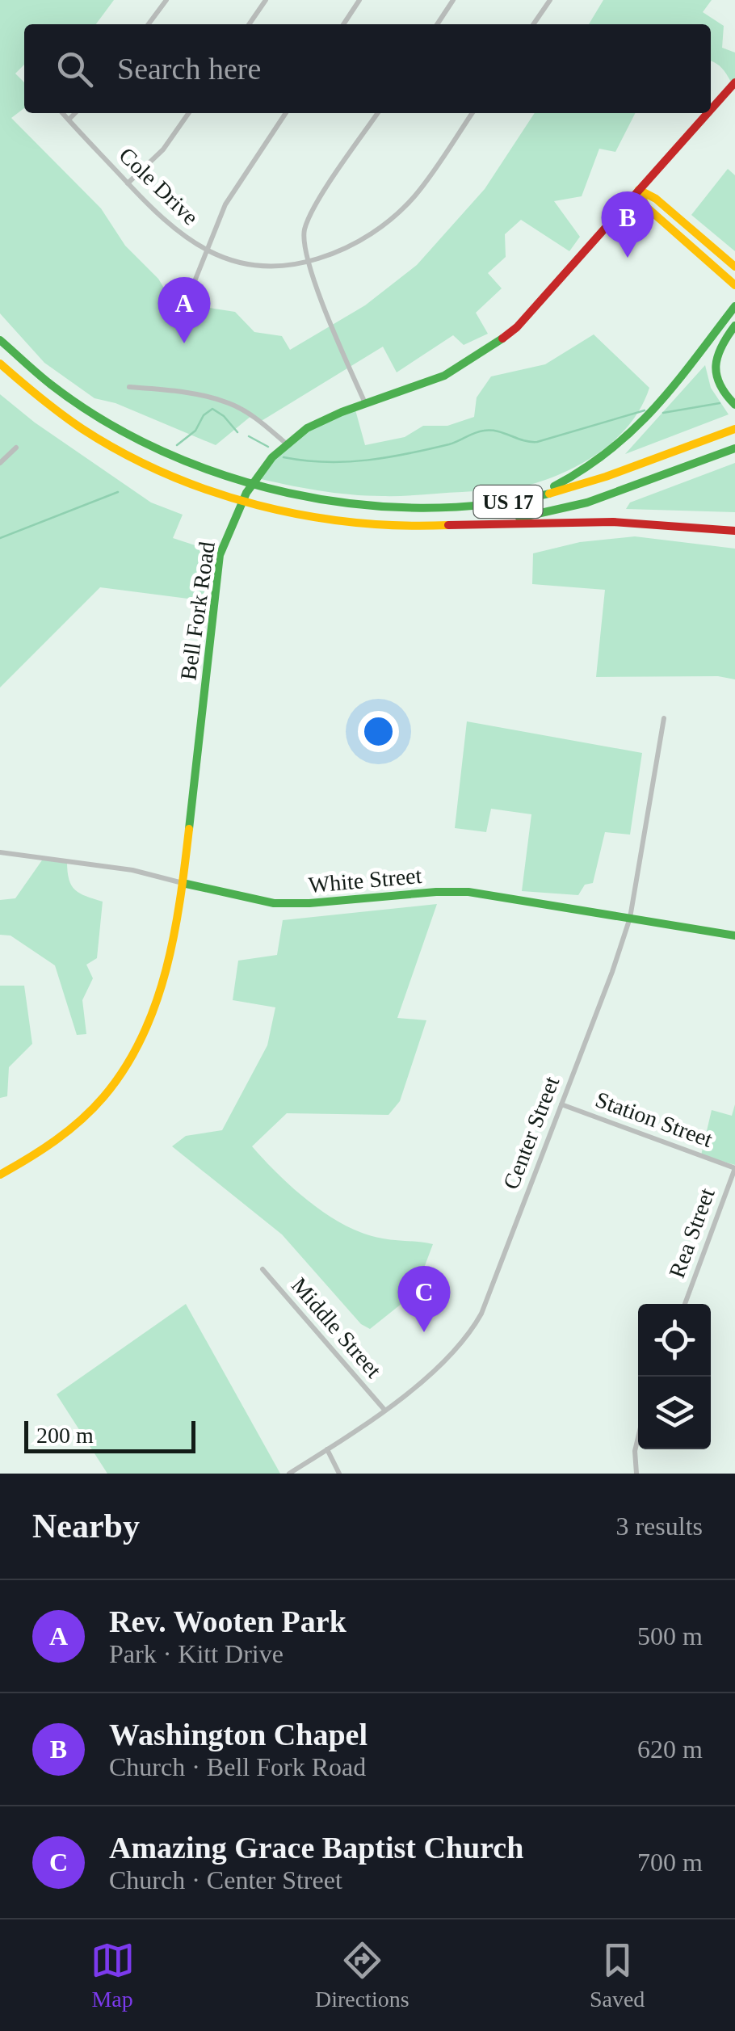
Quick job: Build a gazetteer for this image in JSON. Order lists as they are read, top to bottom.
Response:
{
  "streets": {
    "main road": ["US 17", "Bell Fork Road", "White Street"],
    "street": [
      "Cole Drive",
      "Station Street",
      "Center Street",
      "Rea Street",
      "Middle Street"
    ]
  },
  "crossings": [
    ["Bell Fork Road", "White Street"],
    ["White Street", "Center Street"],
    ["Station Street", "Center Street"],
    ["Station Street", "Rea Street"],
    ["Center Street", "Middle Street"]
  ],
  "scale_bar": "200 m",
  "page": {
    "search": "Search here",
    "pins": ["B", "A", "C"],
    "scale": "200 m",
    "heading": ["Nearby", "3 results"],
    "list": [
      {
        "mark": "A",
        "name": "Rev. Wooten Park",
        "note": "Park · Kitt Drive",
        "value": "500 m"
      },
      {
        "mark": "B",
        "name": "Washington Chapel",
        "note": "Church · Bell Fork Road",
        "value": "620 m"
      },
      {
        "mark": "C",
        "name": "Amazing Grace Baptist Church",
        "note": "Church · Center Street",
        "value": "700 m"
      }
    ],
    "nav": ["Map", "Directions", "Saved"]
  }
}
